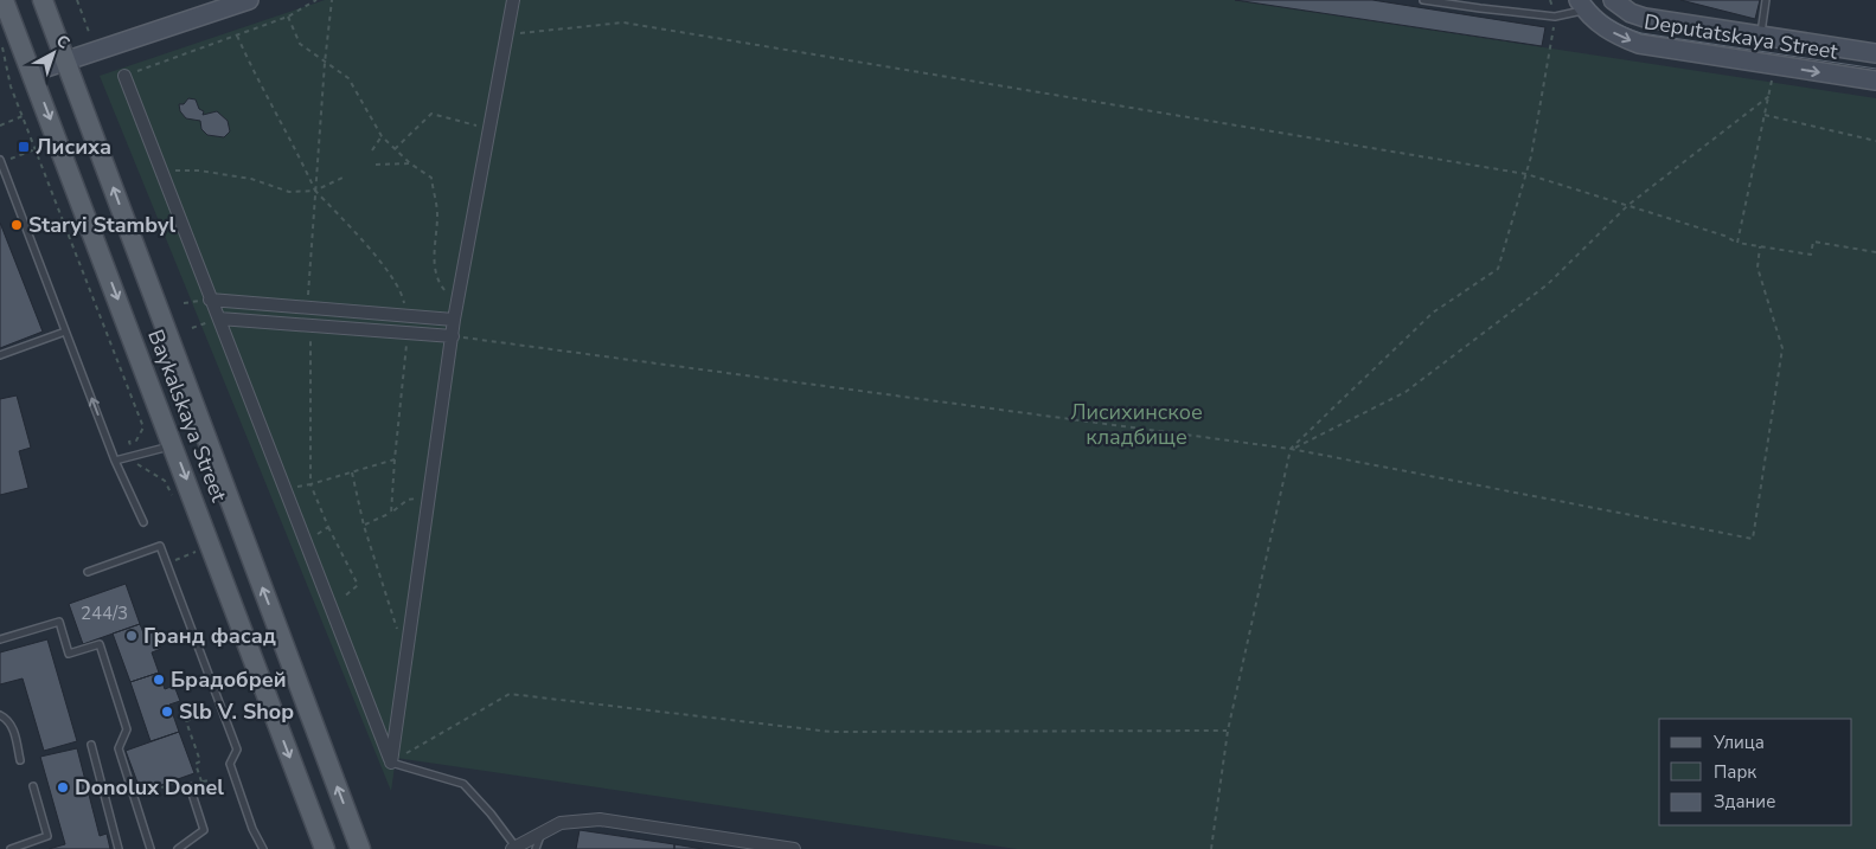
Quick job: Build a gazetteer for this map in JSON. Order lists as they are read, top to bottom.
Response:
{
  "streets": {
    "main road": ["Deputatskaya Street", "Baykalskaya Street"]
  },
  "parks": ["Лисихинское кладбище"],
  "places": {
    "transit": ["Лисиха"],
    "other": [
      "Staryi Stambyl",
      "Гранд фасад",
      "Брадобрей",
      "Slb V. Shop",
      "Donolux Donel"
    ]
  },
  "house_numbers": ["244/3"],
  "legend": ["Улица", "Парк", "Здание"],
  "north": "top right"
}
